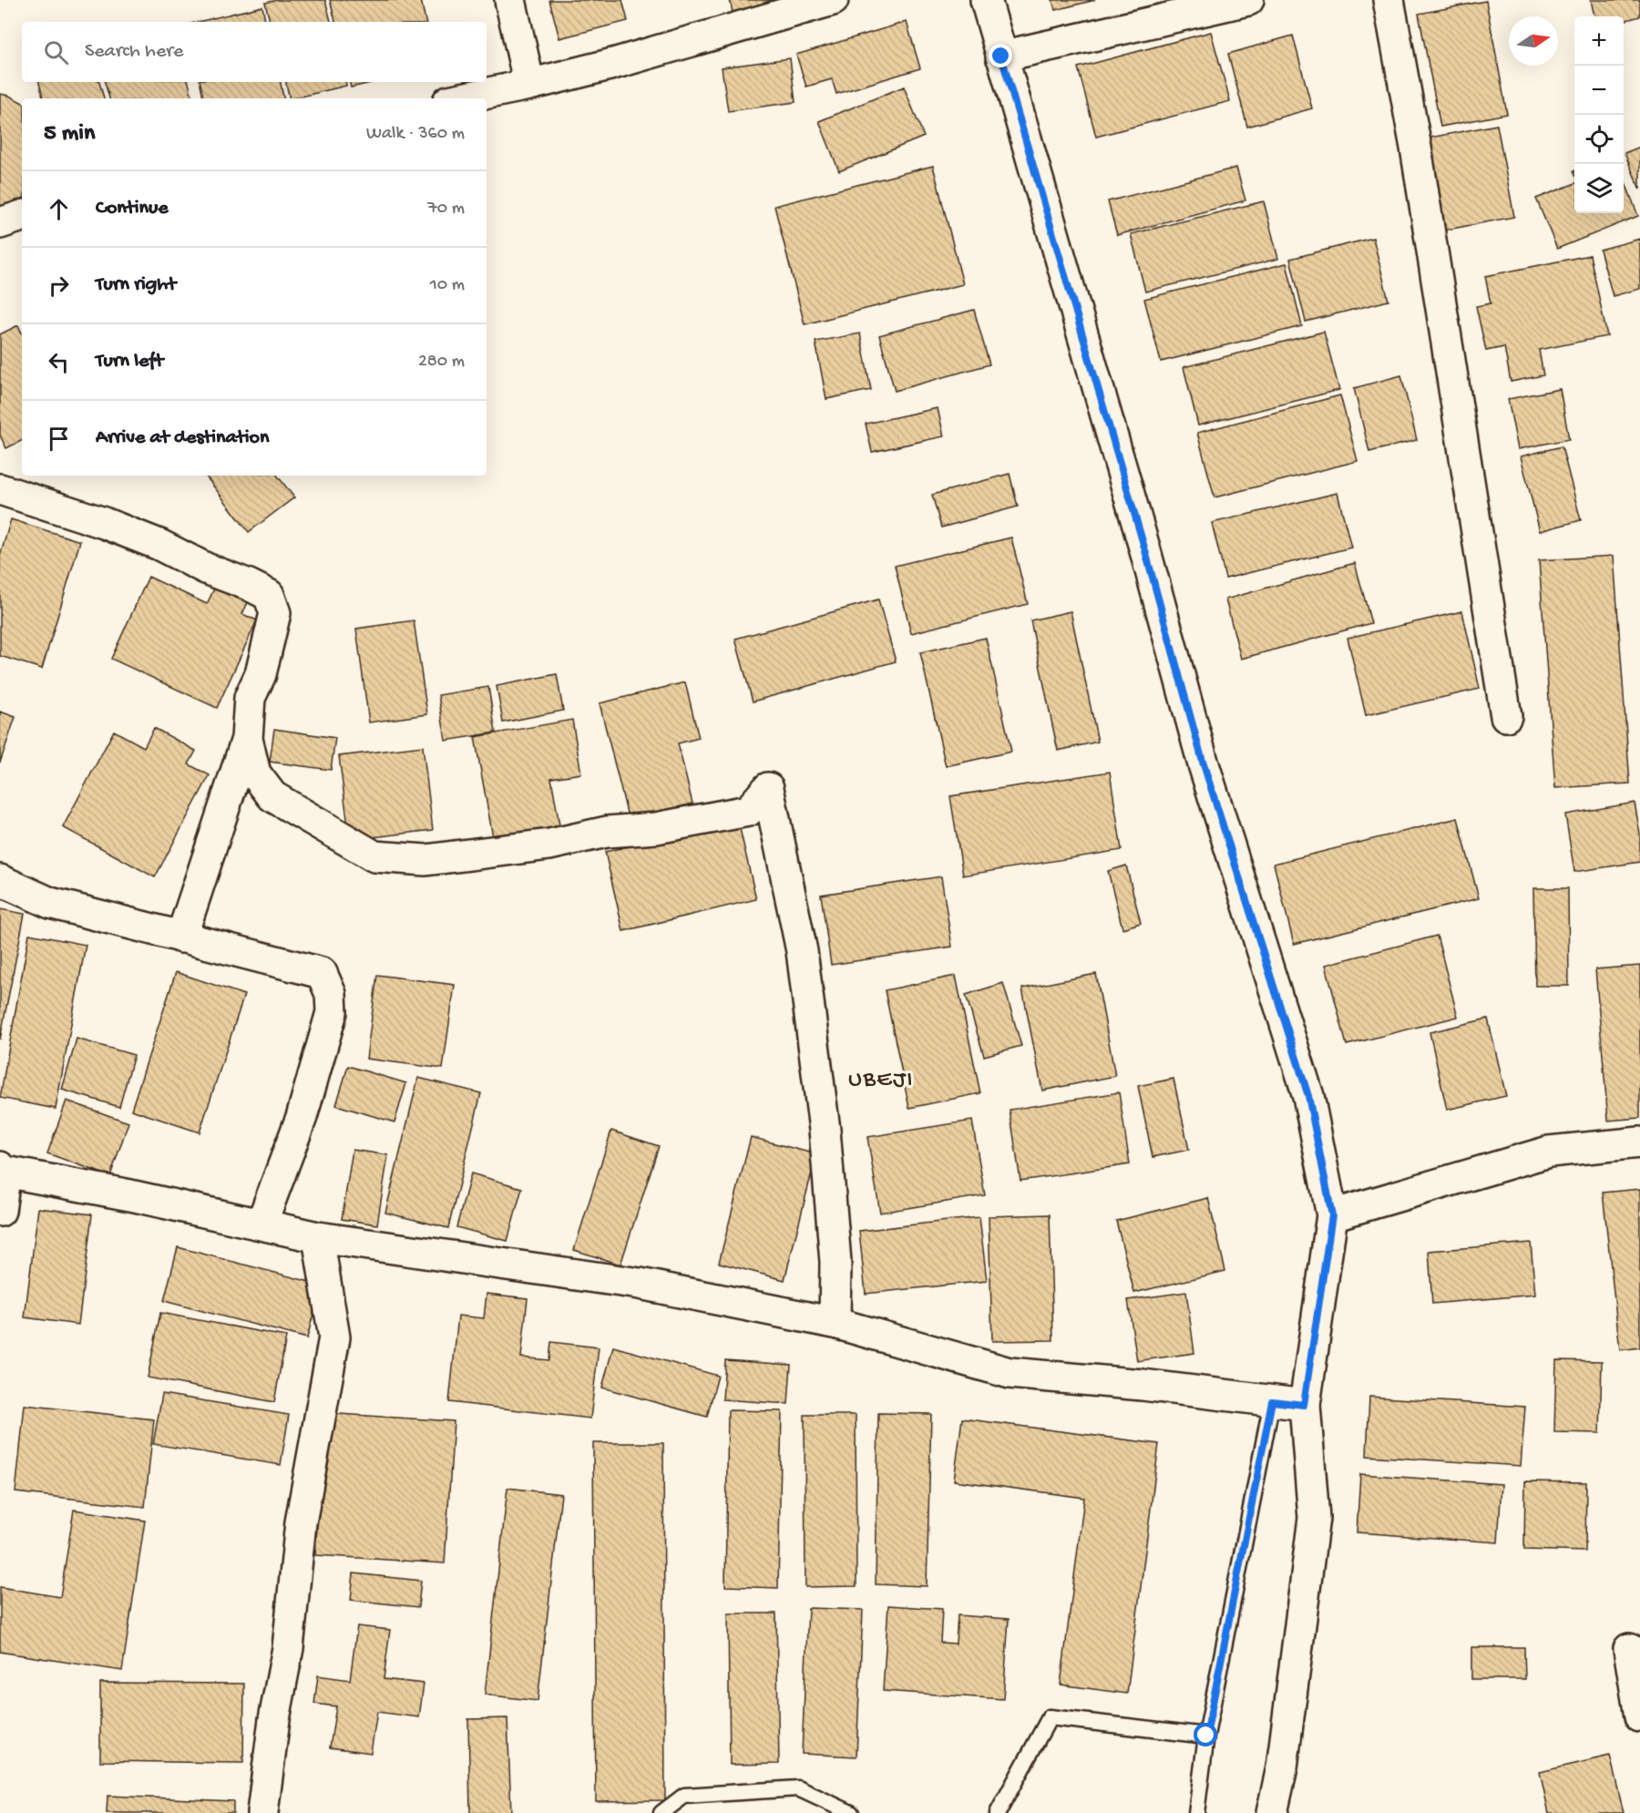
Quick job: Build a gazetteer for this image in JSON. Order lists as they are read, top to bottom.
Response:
{
  "districts": ["UBEJI"],
  "north": "right",
  "page": {
    "map_buttons": ["+", "−"],
    "search": "Search here",
    "heading": ["5 min", "Walk · 360 m"],
    "list": [
      ["Continue", "70 m"],
      ["Turn right", "10 m"],
      ["Turn left", "280 m"],
      "Arrive at destination"
    ]
  }
}
